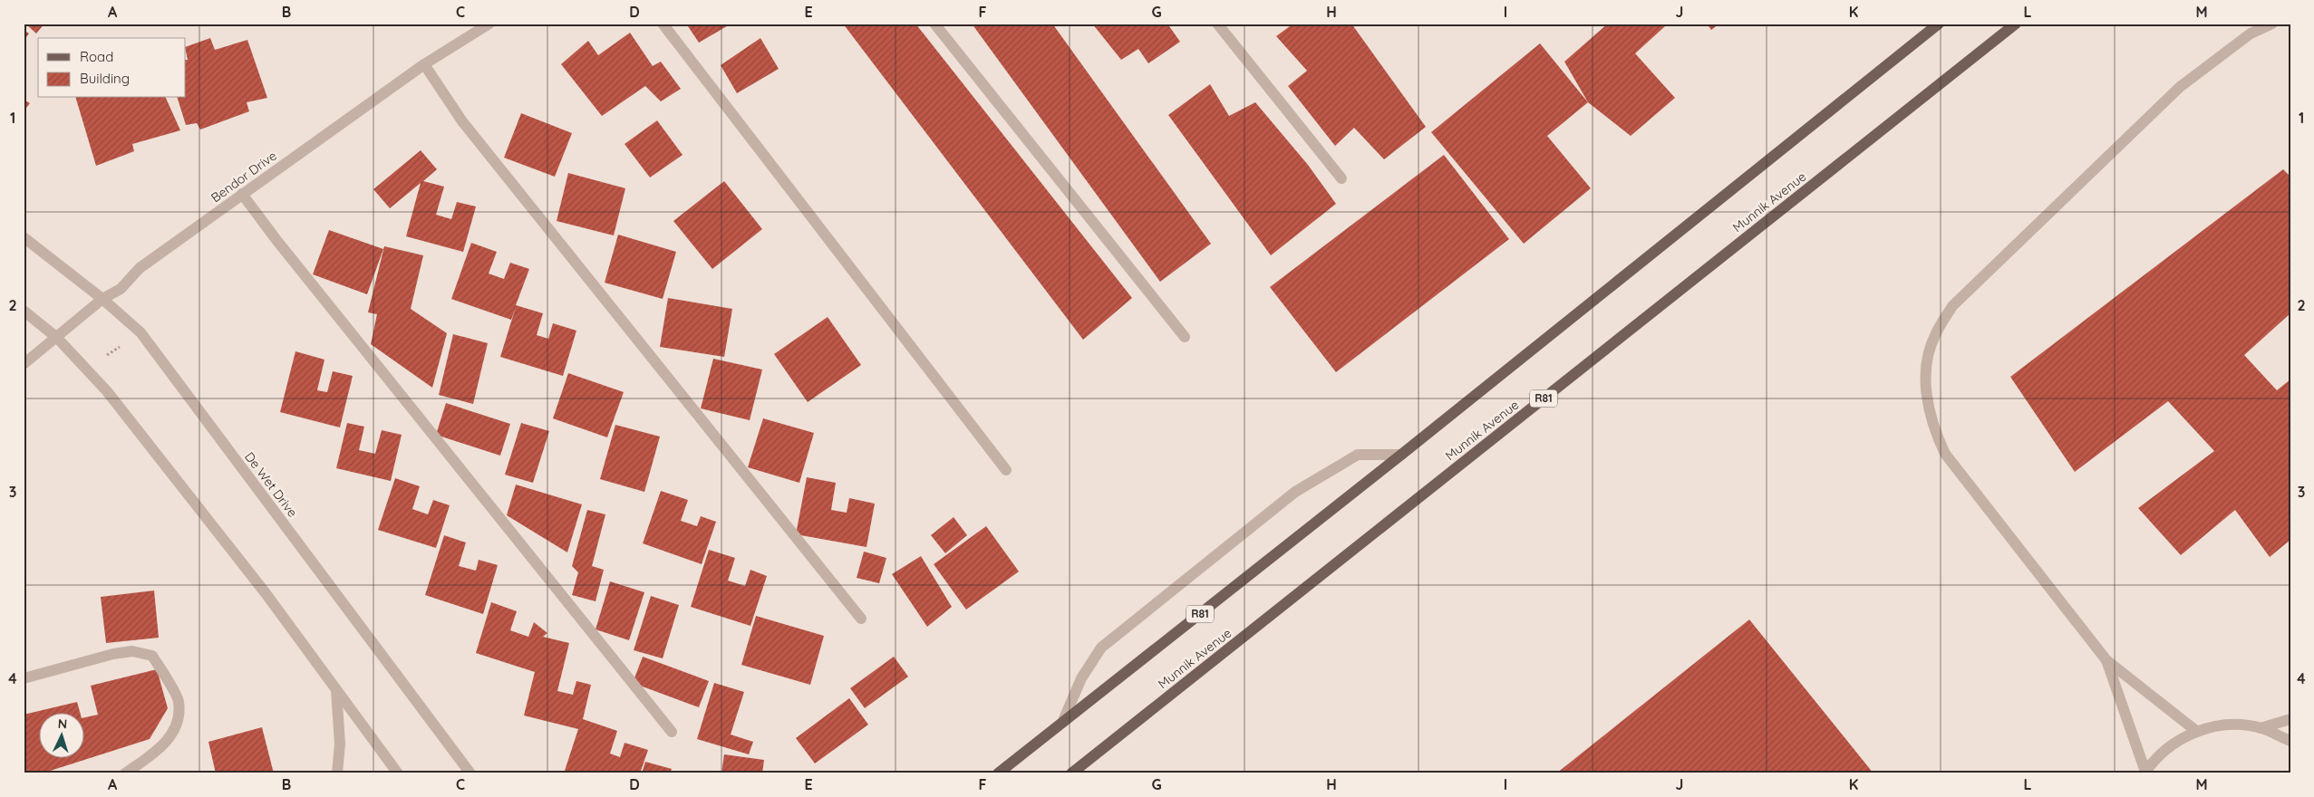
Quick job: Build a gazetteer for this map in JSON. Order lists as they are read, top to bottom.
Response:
{
  "streets": {
    "main road": ["Munnik Avenue", "R81"],
    "street": ["Bendor Drive", "De Wet Drive"]
  },
  "crossings": [
    ["Bendor Drive", "De Wet Drive"]
  ],
  "legend": ["Road", "Building"],
  "north": "top",
  "grid": {
    "columns": [
      "A",
      "B",
      "C",
      "D",
      "E",
      "F",
      "G",
      "H",
      "I",
      "J",
      "K",
      "L",
      "M"
    ],
    "rows": [
      "1",
      "2",
      "3",
      "4"
    ]
  }
}
